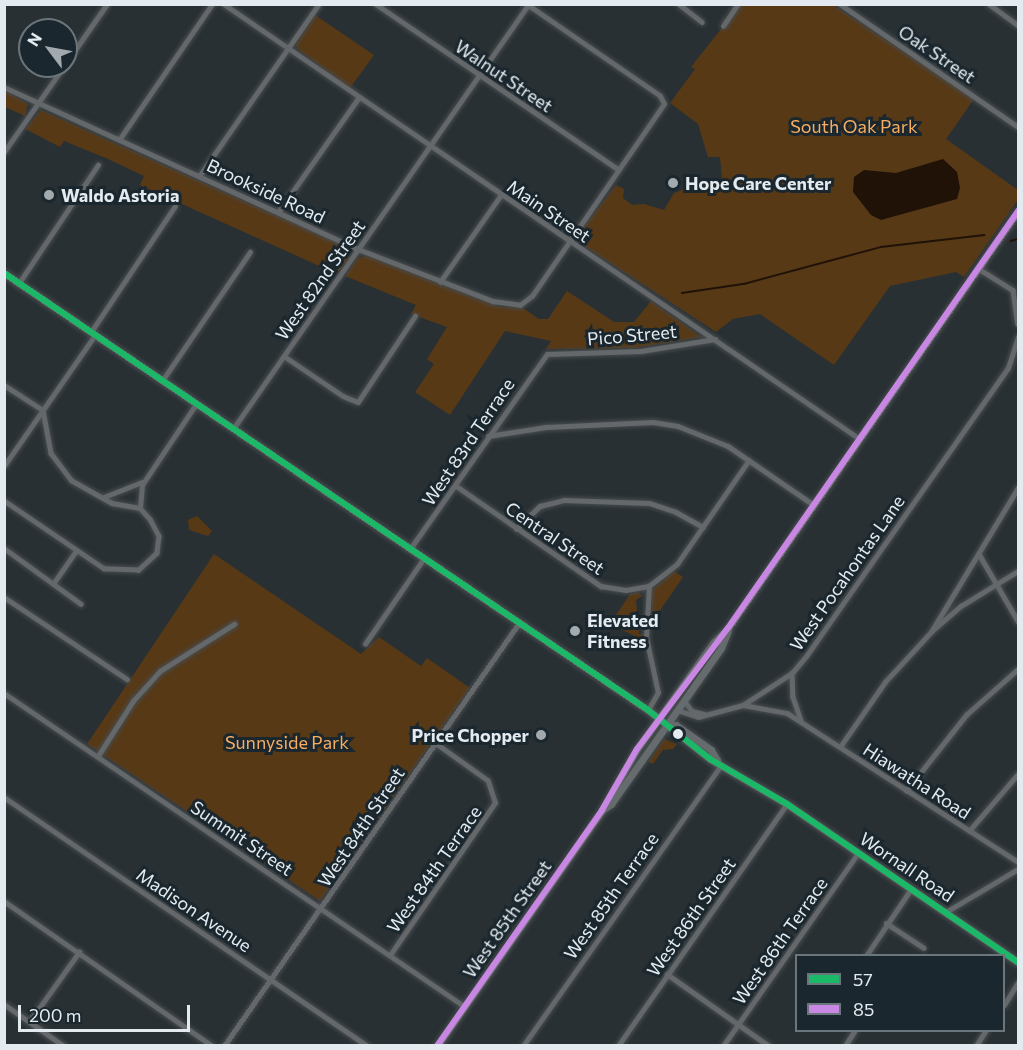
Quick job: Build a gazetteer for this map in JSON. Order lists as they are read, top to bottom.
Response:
{
  "streets": {
    "main road": ["Wornall Road", "West 85th Street"],
    "street": [
      "Oak Street",
      "Walnut Street",
      "Brookside Road",
      "Main Street",
      "West 82nd Street",
      "Pico Street",
      "West 83rd Terrace",
      "Central Street",
      "West Pocahontas Lane",
      "Hiawatha Road",
      "West 84th Street",
      "Summit Street",
      "West 84th Terrace",
      "West 85th Terrace",
      "Madison Avenue",
      "West 86th Street",
      "West 86th Terrace"
    ]
  },
  "crossings": [
    ["Walnut Street", "West 82nd Street"],
    ["Brookside Road", "Main Street"],
    ["Brookside Road", "West 82nd Street"],
    ["Main Street", "West 82nd Street"],
    ["Main Street", "Pico Street"],
    ["Main Street", "West 85th Street"],
    ["West 82nd Street", "Wornall Road"],
    ["Pico Street", "West 83rd Terrace"],
    ["West 83rd Terrace", "Central Street"],
    ["West 83rd Terrace", "Wornall Road"],
    ["West Pocahontas Lane", "Hiawatha Road"],
    ["Hiawatha Road", "West 85th Street"],
    ["West 84th Street", "Summit Street"],
    ["West 84th Street", "Wornall Road"],
    ["West 84th Street", "West 84th Terrace"],
    ["West 84th Street", "Madison Avenue"],
    ["Summit Street", "West 84th Terrace"],
    ["Summit Street", "West 85th Street"],
    ["Wornall Road", "West 85th Terrace"],
    ["Wornall Road", "West 86th Street"],
    ["Wornall Road", "West 85th Street"],
    ["Wornall Road", "West 86th Terrace"]
  ],
  "parks": ["South Oak Park", "Sunnyside Park"],
  "places": [
    "Hope Care Center",
    "Waldo Astoria",
    "Elevated Fitness",
    "Price Chopper"
  ],
  "lines": ["transit line 85", "transit line 57"],
  "legend": ["57", "85"],
  "scale_bar": "200 m",
  "north": "top left"
}
